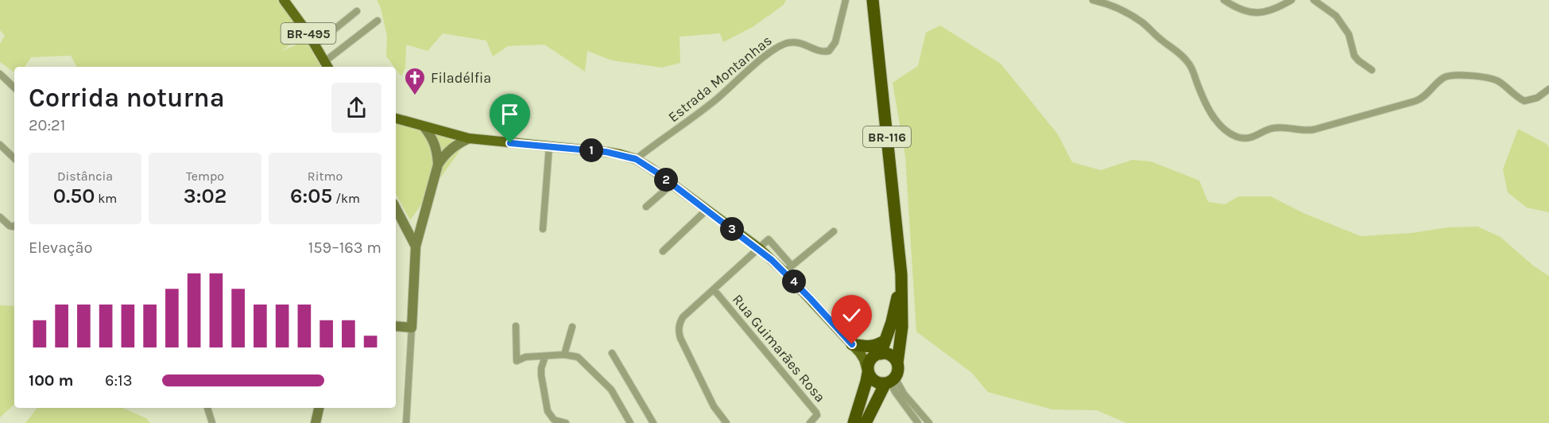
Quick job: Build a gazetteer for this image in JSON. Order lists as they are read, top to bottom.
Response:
{
  "streets": {
    "highway": ["BR-116"],
    "main road": ["BR-495"],
    "street": ["Estrada Montanhas", "Rua Guimarães Rosa"]
  },
  "places": {
    "church": ["Filadélfia"]
  },
  "page": {
    "heading": ["Corrida noturna", "20:21"],
    "pins": [
      "1",
      "2",
      "3",
      "4"
    ],
    "stats": [
      ["Distância", "0.50 km"],
      ["Tempo", "3:02"],
      ["Ritmo", "6:05 /km"]
    ],
    "chart": ["Elevação", "159–163 m"],
    "list": [
      {
        "name": "100 m",
        "note": "6:13"
      }
    ]
  }
}
